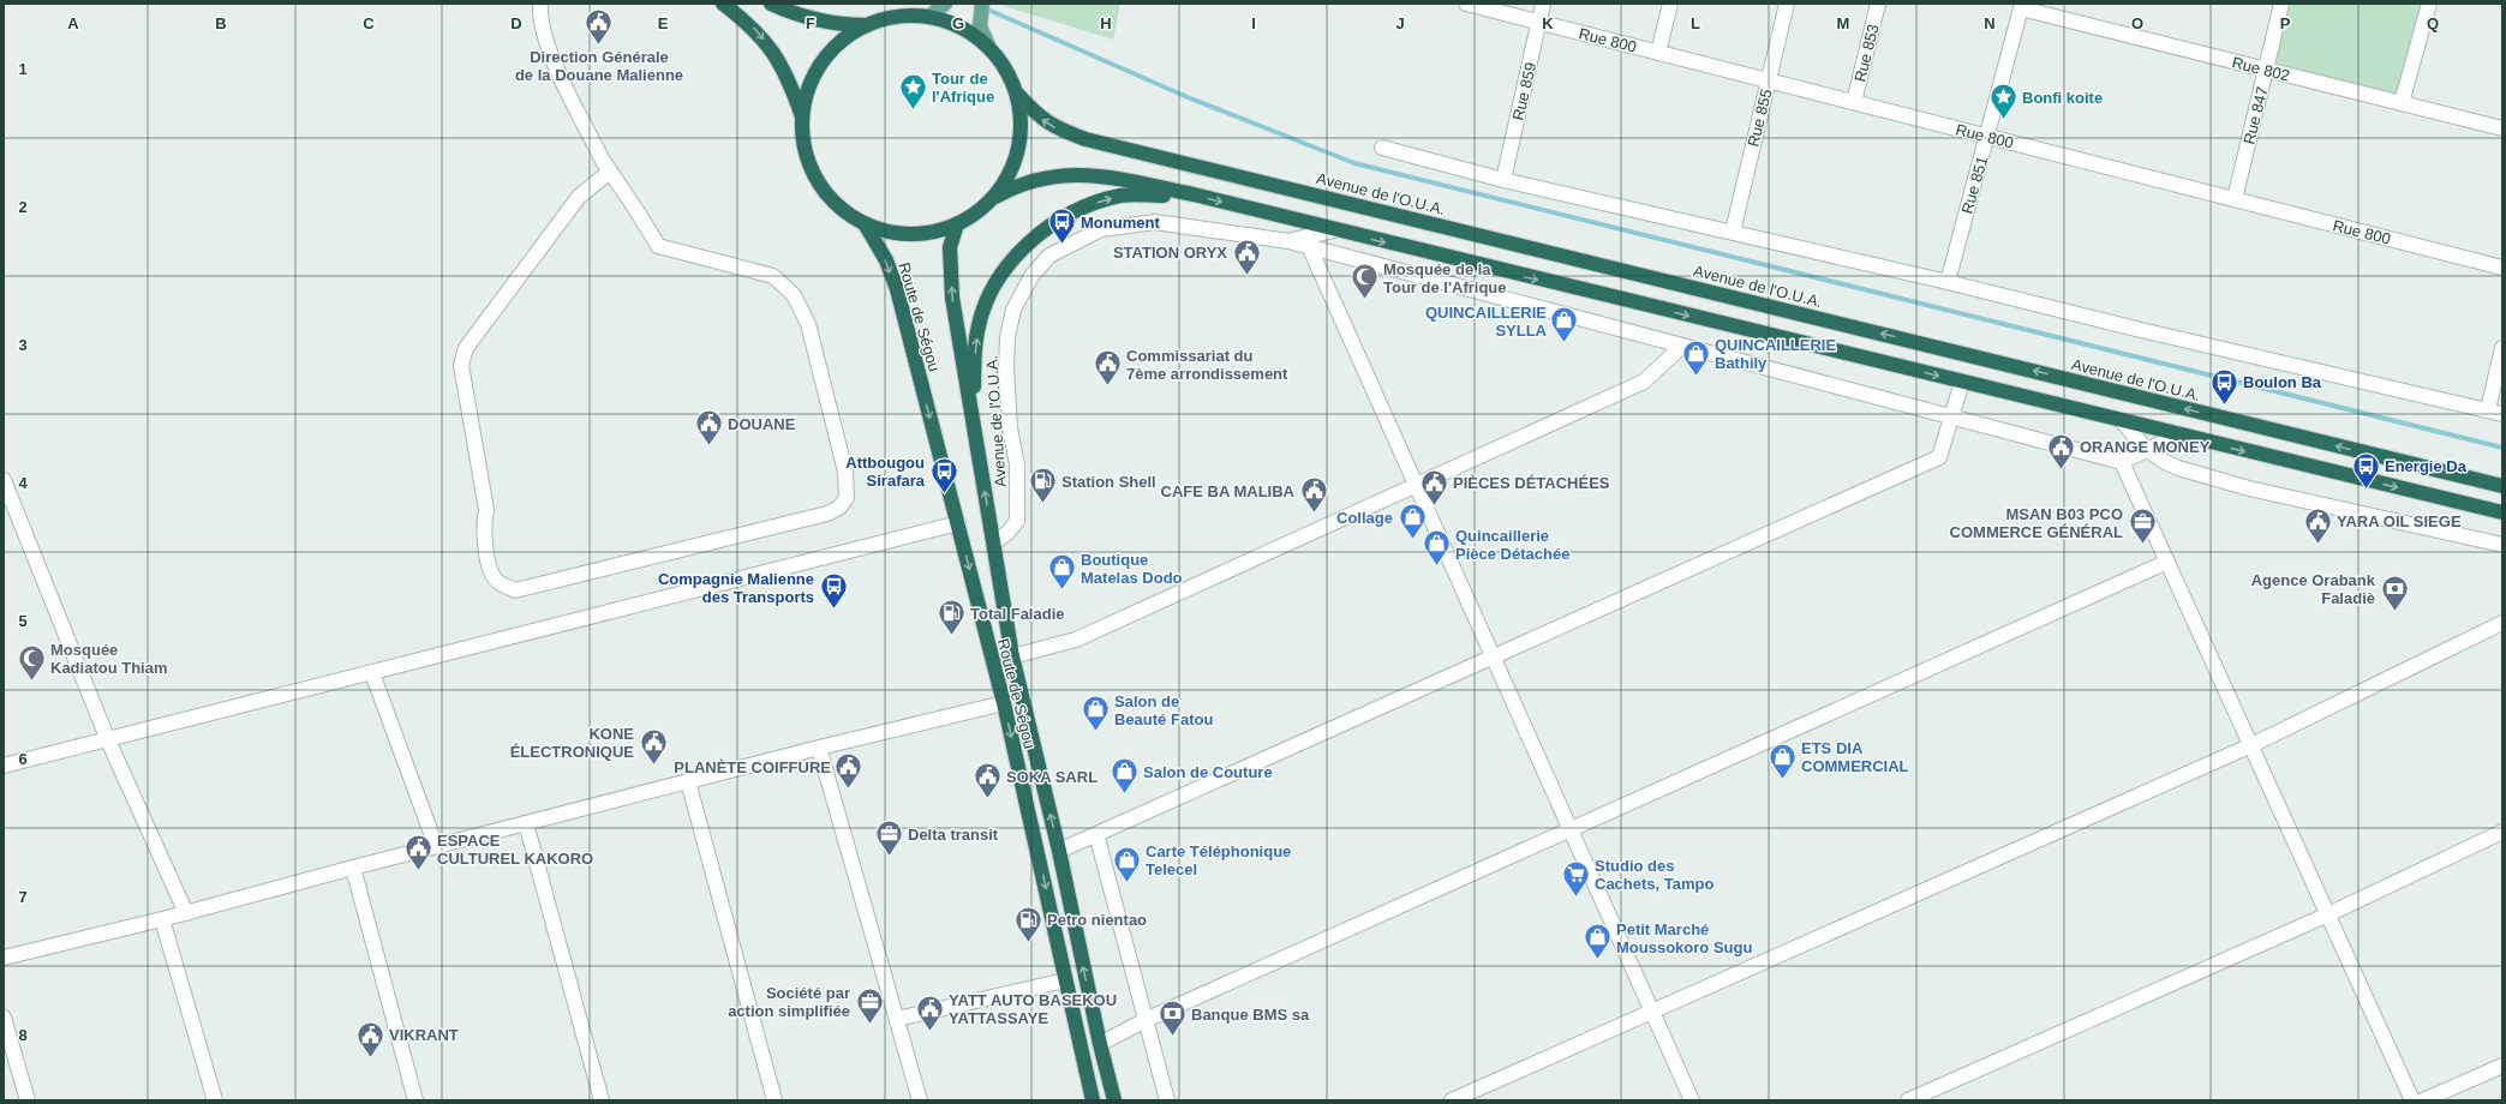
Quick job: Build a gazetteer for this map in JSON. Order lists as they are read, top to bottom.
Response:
{
  "streets": {
    "highway": ["Avenue de l'O.U.A.", "Route de Ségou"],
    "street": [
      "Rue 800",
      "Rue 853",
      "Rue 802",
      "Rue 859",
      "Rue 847",
      "Rue 855",
      "Rue 851"
    ]
  },
  "crossings": [
    ["Rue 800", "Rue 853"],
    ["Rue 800", "Rue 859"],
    ["Rue 800", "Rue 847"],
    ["Rue 800", "Rue 855"],
    ["Rue 800", "Rue 851"],
    ["Rue 802", "Rue 847"],
    ["Rue 802", "Rue 851"],
    ["Avenue de l'O.U.A.", "Route de Ségou"]
  ],
  "places": {
    "public building": [
      "Direction Générale de la Douane Malienne",
      "STATION ORYX",
      "Commissariat du 7ème arrondissement",
      "DOUANE",
      "ORANGE MONEY",
      "PIÈCES DÉTACHÉES",
      "CAFE BA MALIBA",
      "YARA OIL SIEGE",
      "KONE ÉLECTRONIQUE",
      "PLANÈTE COIFFURE",
      "SOKA SARL",
      "ESPACE CULTUREL KAKORO",
      "YATT AUTO BASEKOU YATTASSAYE",
      "VIKRANT"
    ],
    "place": ["Tour de l'Afrique", "Bonfi koite"],
    "bus stop": [
      "Monument",
      "Boulon Ba",
      "Energie Da",
      "Attbougou Sirafara",
      "Compagnie Malienne des Transports"
    ],
    "mosque": ["Mosquée de la Tour de l'Afrique", "Mosquée Kadiatou Thiam"],
    "shop": [
      "QUINCAILLERIE SYLLA",
      "QUINCAILLERIE Bathily",
      "Collage",
      "Quincaillerie Pièce Détachée",
      "Boutique Matelas Dodo",
      "Salon de Beauté Fatou",
      "ETS DIA COMMERCIAL",
      "Salon de Couture",
      "Carte Téléphonique Telecel",
      "Petit Marché Moussokoro Sugu"
    ],
    "fuel station": ["Station Shell", "Total Faladie", "Petro nientao"],
    "office": ["MSAN B03 PCO COMMERCE GÉNÉRAL", "Delta transit", "Société par action simplifiée"],
    "bank": ["Agence Orabank Faladiè", "Banque BMS sa"],
    "supermarket": ["Studio des Cachets, Tampo"]
  },
  "grid": {
    "columns": [
      "A",
      "B",
      "C",
      "D",
      "E",
      "F",
      "G",
      "H",
      "I",
      "J",
      "K",
      "L",
      "M",
      "N",
      "O",
      "P",
      "Q"
    ],
    "rows": [
      "1",
      "2",
      "3",
      "4",
      "5",
      "6",
      "7",
      "8"
    ]
  }
}
